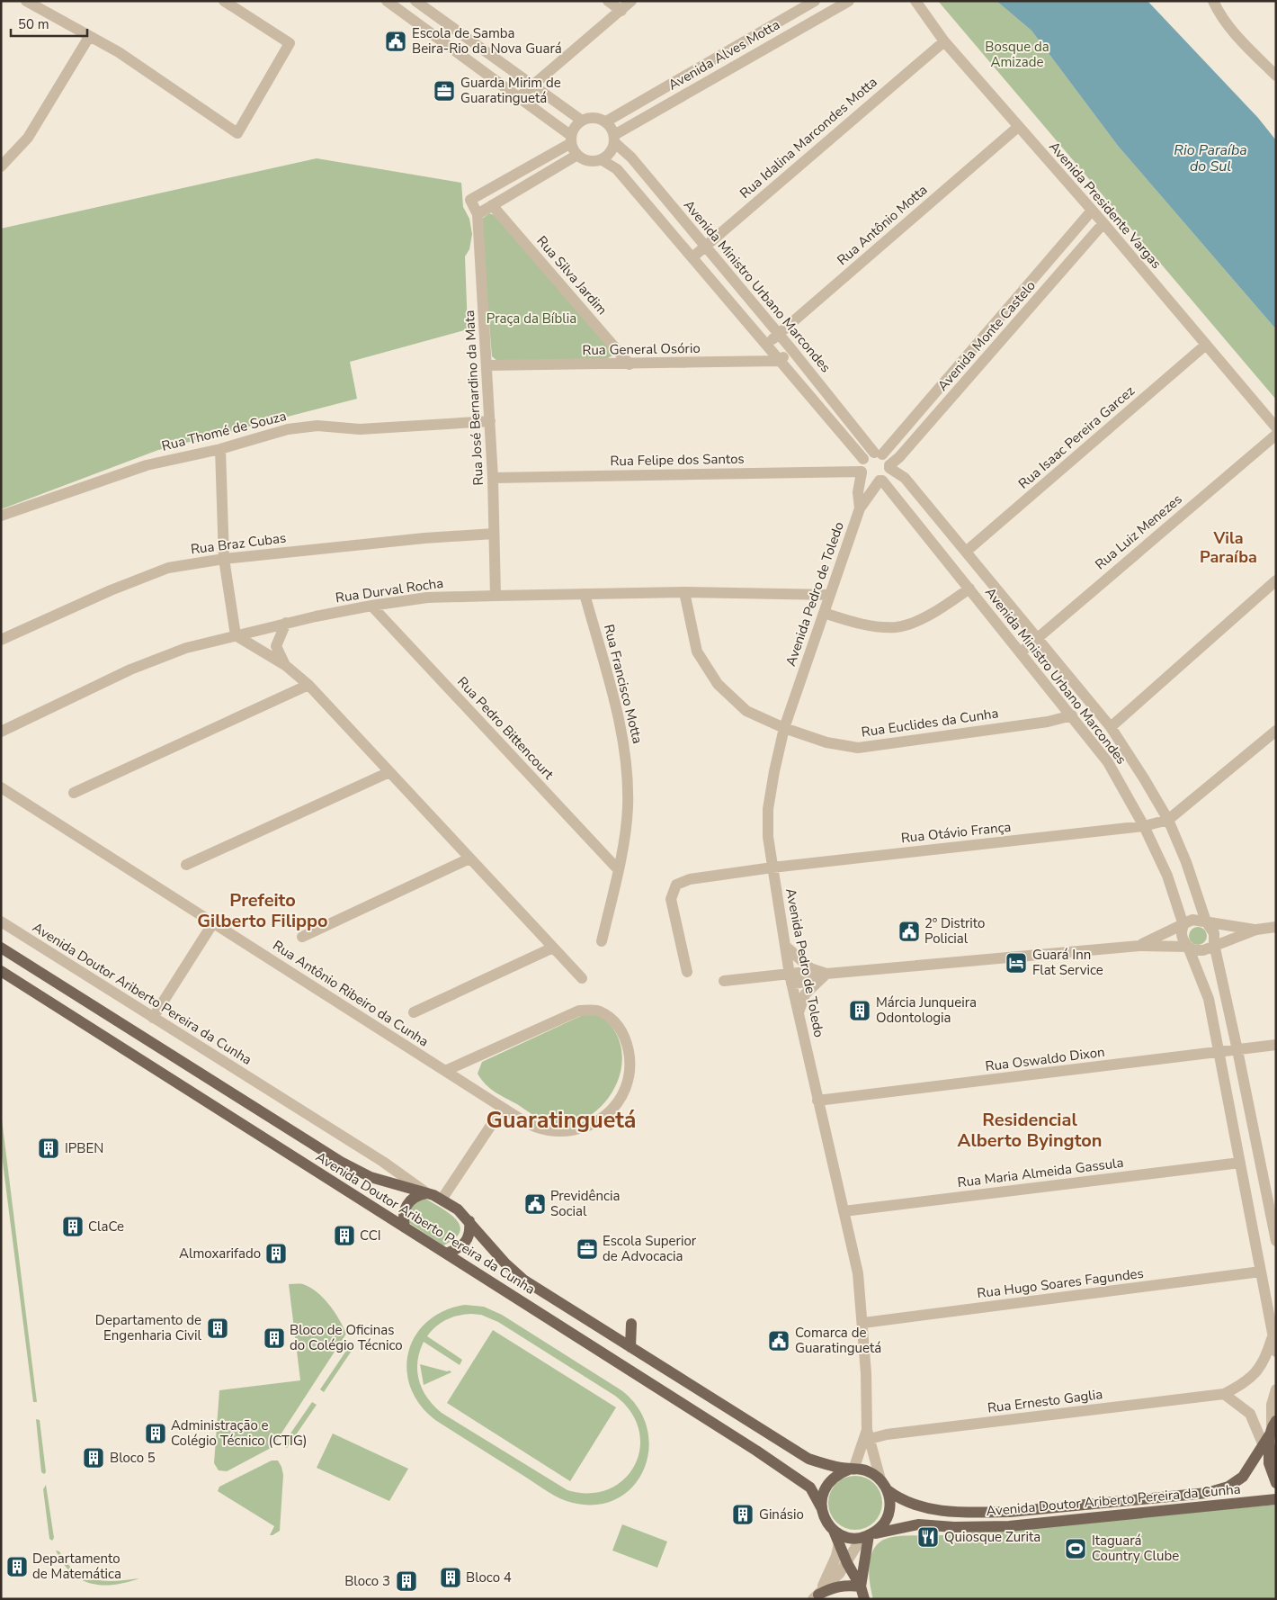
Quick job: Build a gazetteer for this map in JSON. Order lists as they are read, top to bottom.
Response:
{
  "streets": {
    "main road": ["Avenida Doutor Ariberto Pereira da Cunha"],
    "street": [
      "Avenida Alves Motta",
      "Rua Idalina Marcondes Motta",
      "Avenida Presidente Vargas",
      "Rua Antônio Motta",
      "Rua Silva Jardim",
      "Avenida Ministro Urbano Marcondes",
      "Avenida Monte Castelo",
      "Rua General Osório",
      "Rua José Bernardino da Mata",
      "Rua Thomé de Souza",
      "Rua Isaac Pereira Garcez",
      "Rua Felipe dos Santos",
      "Rua Luiz Menezes",
      "Rua Braz Cubas",
      "Rua Durval Rocha",
      "Avenida Pedro de Toledo",
      "Rua Francisco Motta",
      "Rua Euclides da Cunha",
      "Rua Pedro Bittencourt",
      "Rua Otávio França",
      "Rua Antônio Ribeiro da Cunha",
      "Rua Oswaldo Dixon",
      "Rua Maria Almeida Gassula",
      "Rua Hugo Soares Fagundes",
      "Rua Ernesto Gaglia"
    ]
  },
  "crossings": [
    ["Avenida Alves Motta", "Avenida Ministro Urbano Marcondes"],
    ["Avenida Alves Motta", "Rua José Bernardino da Mata"],
    ["Rua Idalina Marcondes Motta", "Avenida Presidente Vargas"],
    ["Rua Idalina Marcondes Motta", "Avenida Ministro Urbano Marcondes"],
    ["Avenida Presidente Vargas", "Rua Antônio Motta"],
    ["Avenida Presidente Vargas", "Avenida Monte Castelo"],
    ["Avenida Presidente Vargas", "Rua Isaac Pereira Garcez"],
    ["Rua Antônio Motta", "Avenida Ministro Urbano Marcondes"],
    ["Rua Silva Jardim", "Rua General Osório"],
    ["Avenida Ministro Urbano Marcondes", "Avenida Monte Castelo"],
    ["Avenida Ministro Urbano Marcondes", "Rua José Bernardino da Mata"],
    ["Avenida Ministro Urbano Marcondes", "Rua Isaac Pereira Garcez"],
    ["Avenida Ministro Urbano Marcondes", "Rua Felipe dos Santos"],
    ["Avenida Ministro Urbano Marcondes", "Rua Luiz Menezes"],
    ["Avenida Ministro Urbano Marcondes", "Rua Euclides da Cunha"],
    ["Avenida Ministro Urbano Marcondes", "Rua Otávio França"],
    ["Avenida Ministro Urbano Marcondes", "Rua Oswaldo Dixon"],
    ["Avenida Ministro Urbano Marcondes", "Rua Maria Almeida Gassula"],
    ["Avenida Ministro Urbano Marcondes", "Rua Hugo Soares Fagundes"],
    ["Avenida Monte Castelo", "Rua Felipe dos Santos"],
    ["Rua General Osório", "Rua José Bernardino da Mata"],
    ["Rua José Bernardino da Mata", "Rua Thomé de Souza"],
    ["Rua José Bernardino da Mata", "Rua Felipe dos Santos"],
    ["Rua José Bernardino da Mata", "Rua Braz Cubas"],
    ["Rua José Bernardino da Mata", "Rua Durval Rocha"],
    ["Rua Durval Rocha", "Avenida Pedro de Toledo"],
    ["Rua Durval Rocha", "Rua Francisco Motta"],
    ["Rua Durval Rocha", "Rua Euclides da Cunha"],
    ["Rua Durval Rocha", "Rua Pedro Bittencourt"],
    ["Avenida Pedro de Toledo", "Rua Euclides da Cunha"],
    ["Avenida Pedro de Toledo", "Rua Otávio França"],
    ["Avenida Pedro de Toledo", "Avenida Doutor Ariberto Pereira da Cunha"],
    ["Avenida Pedro de Toledo", "Rua Oswaldo Dixon"],
    ["Avenida Pedro de Toledo", "Rua Maria Almeida Gassula"],
    ["Avenida Pedro de Toledo", "Rua Hugo Soares Fagundes"],
    ["Avenida Pedro de Toledo", "Rua Ernesto Gaglia"],
    ["Rua Francisco Motta", "Rua Pedro Bittencourt"]
  ],
  "districts": [
    "Vila Paraíba",
    "Prefeito Gilberto Filippo",
    "Guaratinguetá",
    "Residencial Alberto Byington"
  ],
  "water": ["Rio Paraíba do Sul"],
  "parks": ["Bosque da Amizade", "Praça da Bíblia"],
  "places": {
    "public building": [
      "Escola de Samba Beira-Rio da Nova Guará",
      "2º Distrito Policial",
      "Previdência Social",
      "Comarca de Guaratinguetá"
    ],
    "office": ["Guarda Mirim de Guaratinguetá", "Escola Superior de Advocacia"],
    "hotel": ["Guará Inn Flat Service"],
    "building": [
      "Márcia Junqueira Odontologia",
      "IPBEN",
      "ClaCe",
      "CCI",
      "Almoxarifado",
      "Departamento de Engenharia Civil",
      "Bloco de Oficinas do Colégio Técnico",
      "Administração e Colégio Técnico (CTIG)",
      "Bloco 5",
      "Ginásio",
      "Departamento de Matemática",
      "Bloco 4",
      "Bloco 3"
    ],
    "restaurant": ["Quiosque Zurita"],
    "sports": ["Itaguará Country Clube"]
  },
  "scale_bar": "50 m"
}
